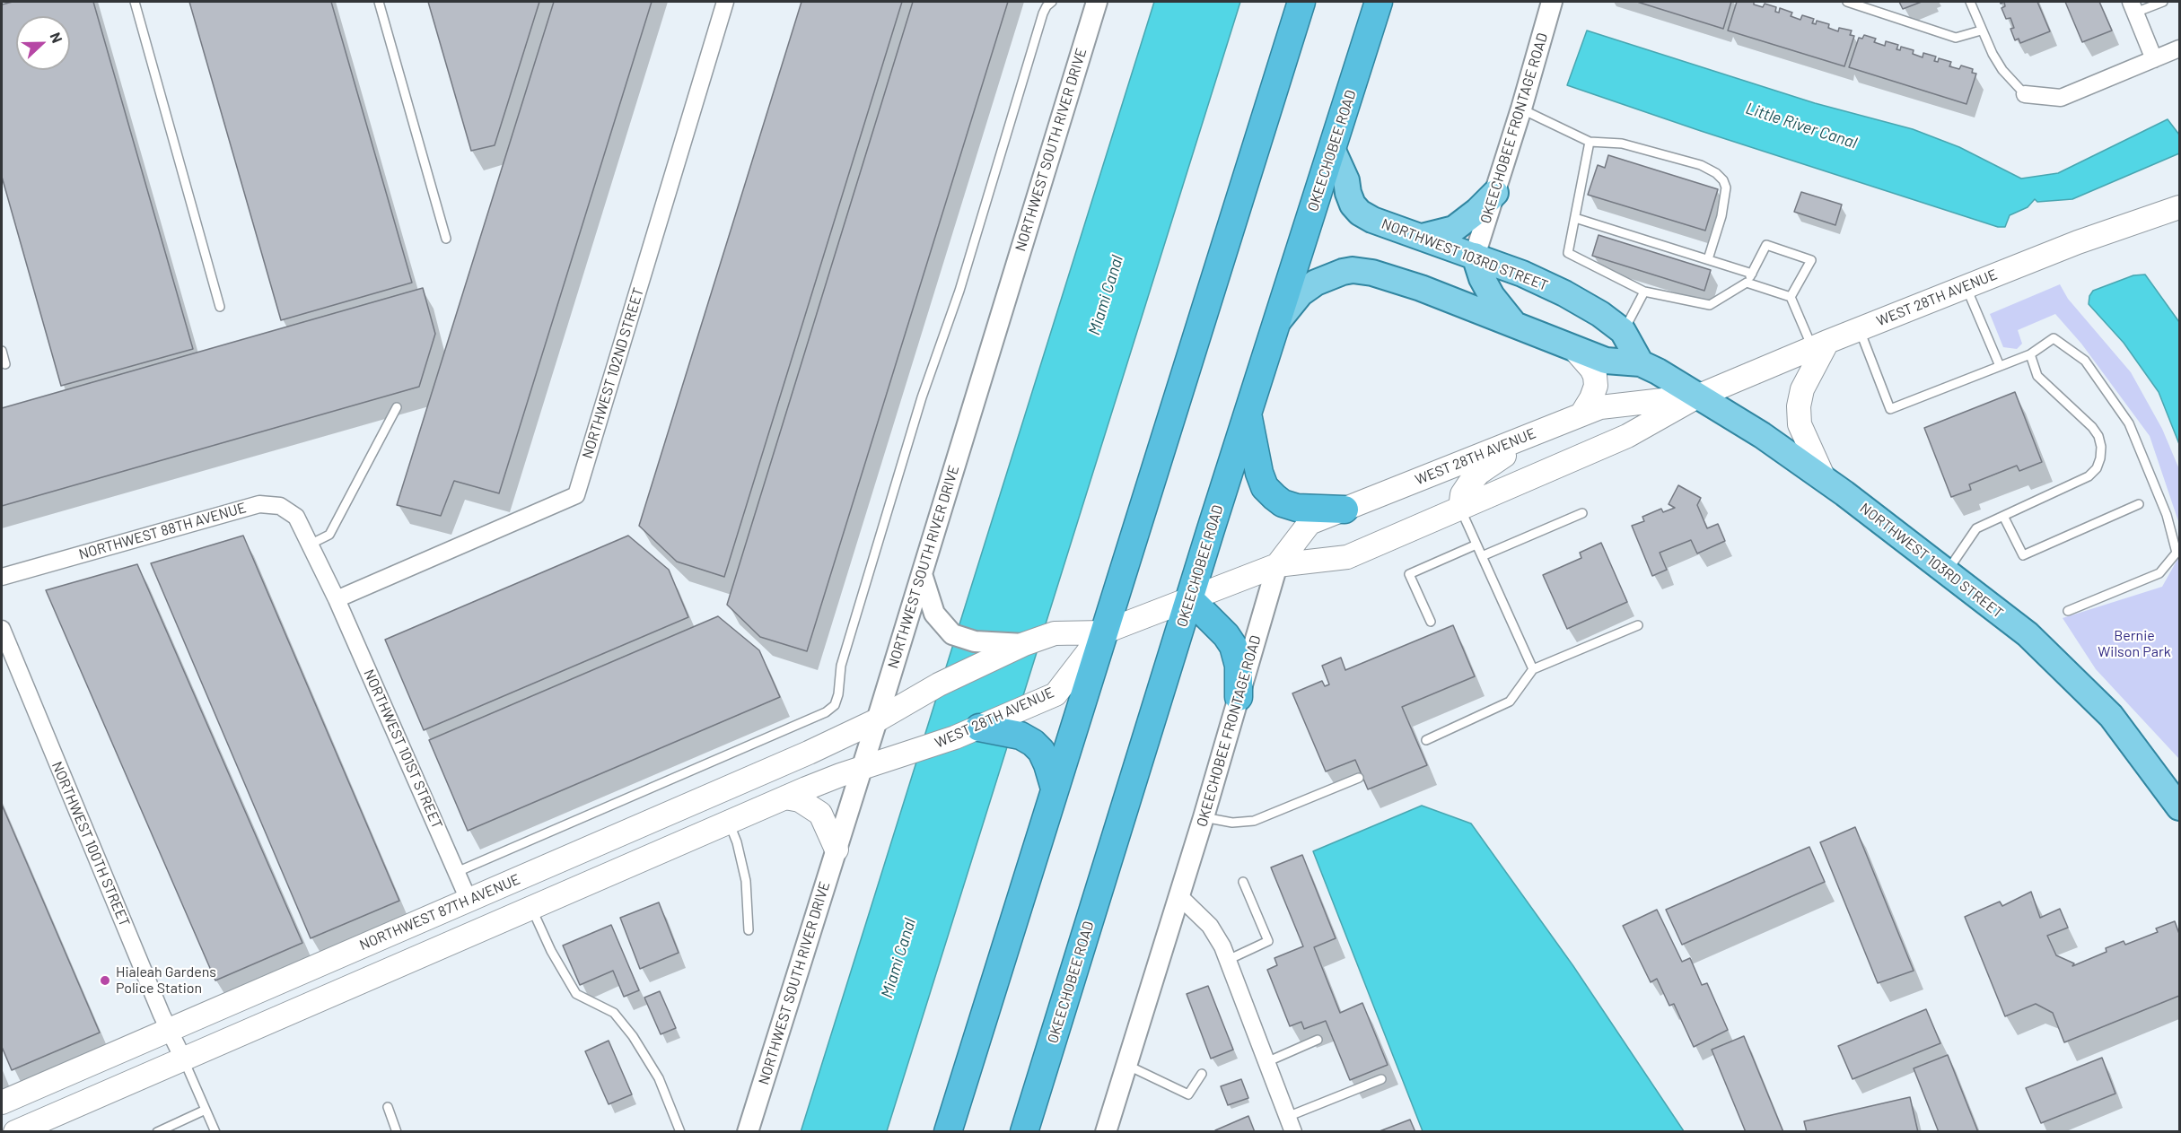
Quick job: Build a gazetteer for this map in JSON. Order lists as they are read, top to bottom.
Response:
{
  "streets": {
    "highway": ["OKEECHOBEE ROAD"],
    "main road": ["NORTHWEST 103RD STREET", "WEST 28TH AVENUE", "NORTHWEST 87TH AVENUE"],
    "street": [
      "OKEECHOBEE FRONTAGE ROAD",
      "NORTHWEST SOUTH RIVER DRIVE",
      "NORTHWEST 102ND STREET",
      "NORTHWEST 88TH AVENUE",
      "NORTHWEST 101ST STREET",
      "NORTHWEST 100TH STREET"
    ]
  },
  "crossings": [
    ["OKEECHOBEE FRONTAGE ROAD", "NORTHWEST 103RD STREET"],
    ["OKEECHOBEE FRONTAGE ROAD", "WEST 28TH AVENUE"],
    ["NORTHWEST SOUTH RIVER DRIVE", "WEST 28TH AVENUE"],
    ["NORTHWEST SOUTH RIVER DRIVE", "NORTHWEST 87TH AVENUE"],
    ["OKEECHOBEE ROAD", "NORTHWEST 103RD STREET"],
    ["OKEECHOBEE ROAD", "WEST 28TH AVENUE"],
    ["NORTHWEST 103RD STREET", "WEST 28TH AVENUE"],
    ["WEST 28TH AVENUE", "NORTHWEST 87TH AVENUE"],
    ["NORTHWEST 102ND STREET", "NORTHWEST 88TH AVENUE"],
    ["NORTHWEST 102ND STREET", "NORTHWEST 101ST STREET"],
    ["NORTHWEST 88TH AVENUE", "NORTHWEST 101ST STREET"],
    ["NORTHWEST 101ST STREET", "NORTHWEST 87TH AVENUE"],
    ["NORTHWEST 100TH STREET", "NORTHWEST 87TH AVENUE"]
  ],
  "water": ["Little River Canal", "Miami Canal"],
  "parks": ["Bernie Wilson Park"],
  "places": ["Hialeah Gardens Police Station"],
  "north": "right"
}
